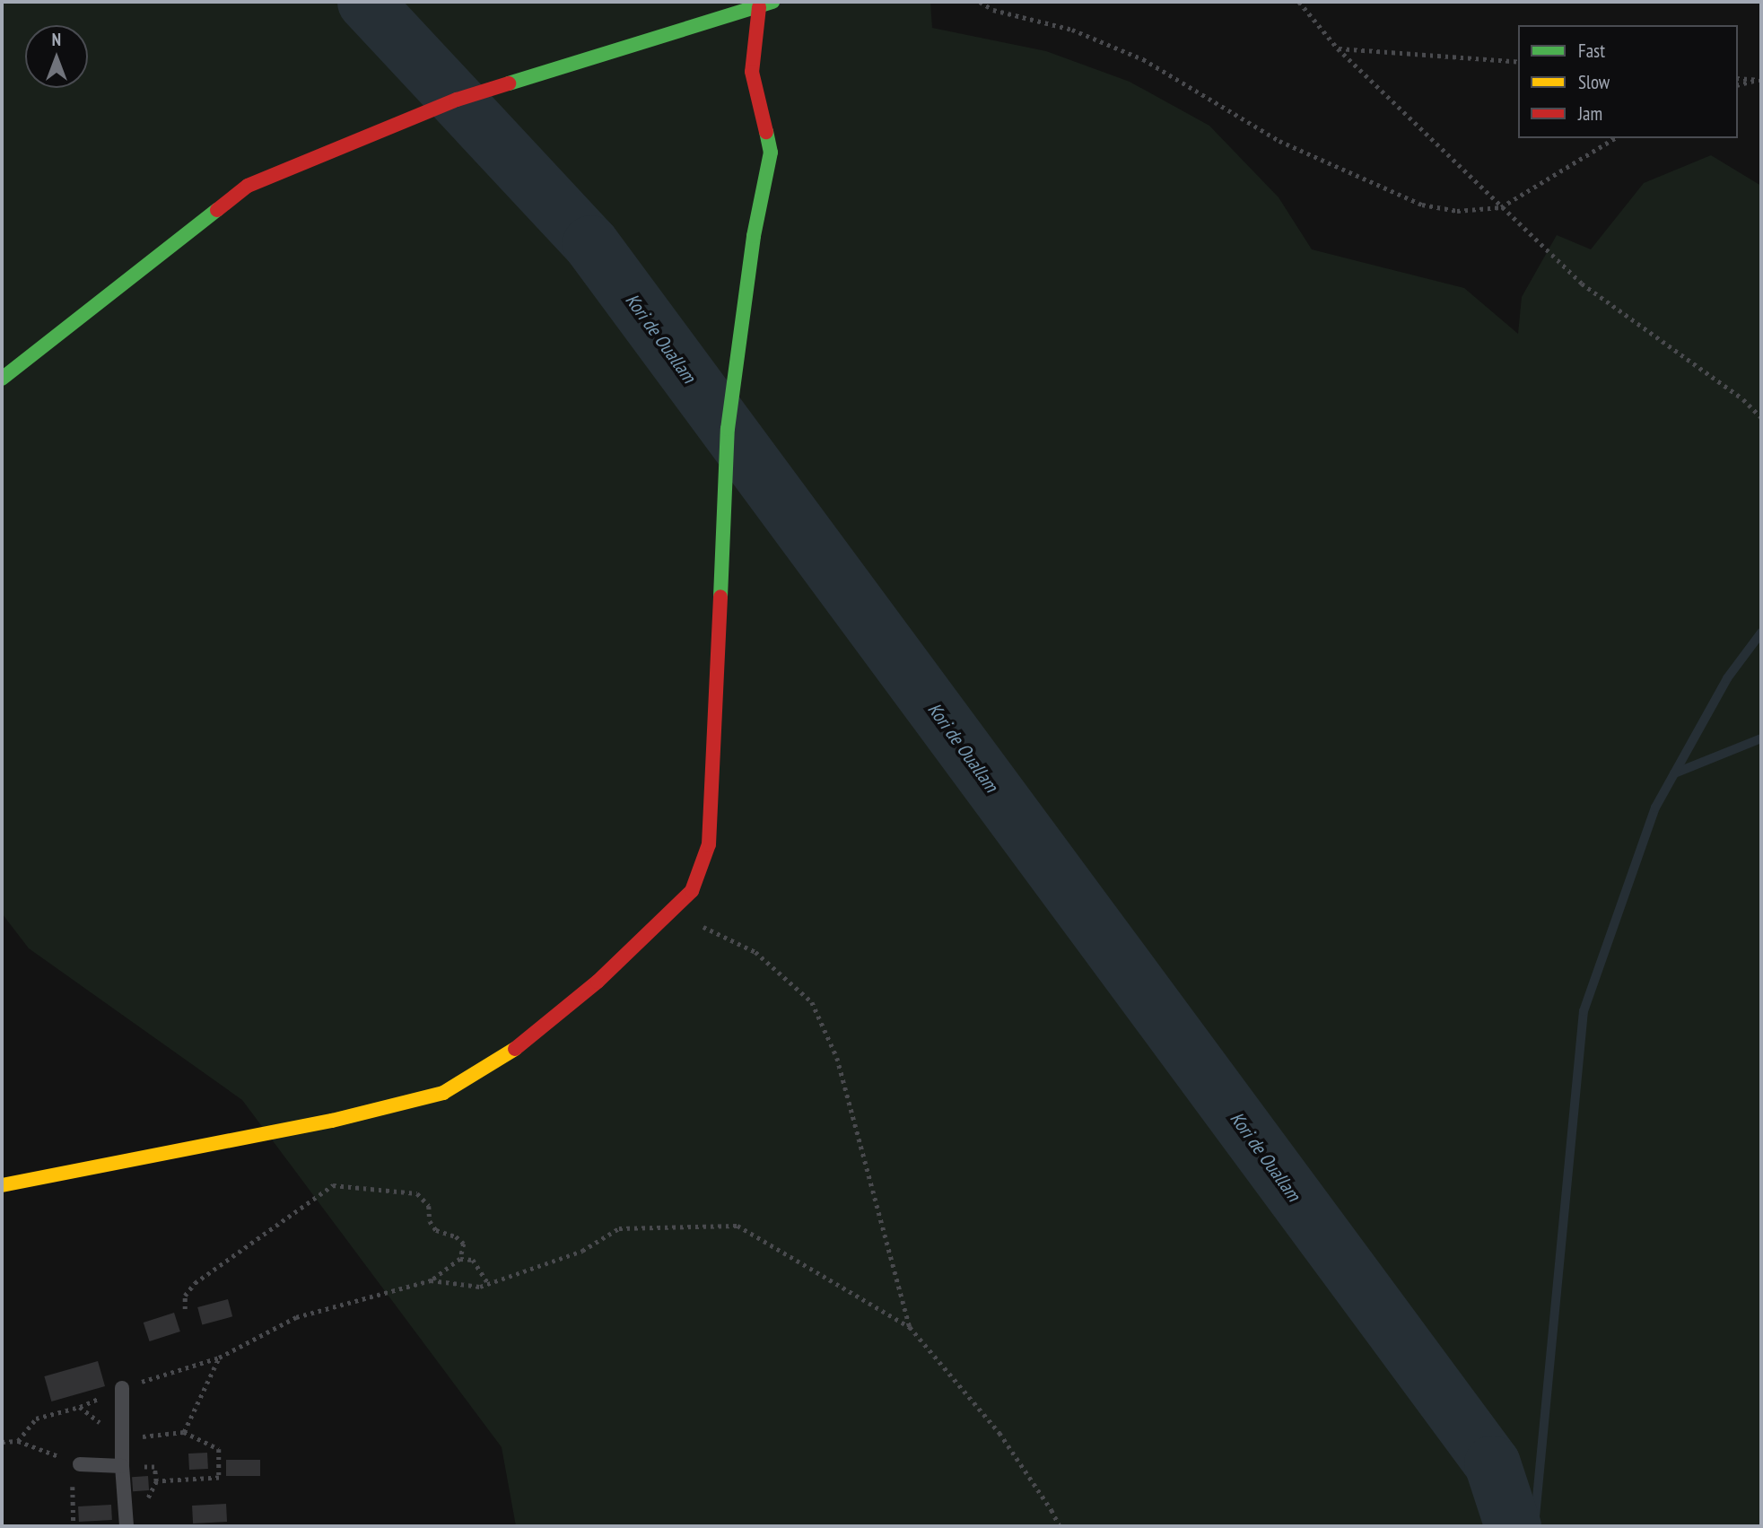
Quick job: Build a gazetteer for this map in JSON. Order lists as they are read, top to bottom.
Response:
{
  "water": ["Kori de Ouallam"],
  "legend": ["Fast", "Slow", "Jam"],
  "north": "top"
}
